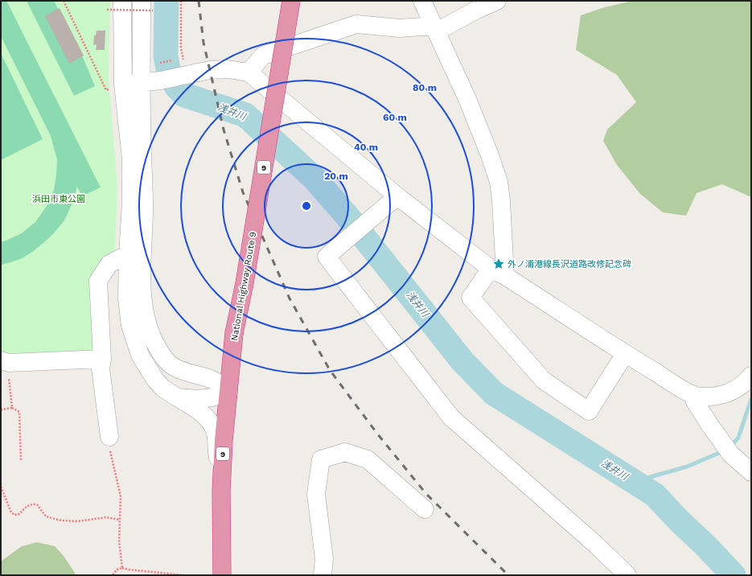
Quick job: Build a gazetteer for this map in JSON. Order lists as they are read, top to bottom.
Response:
{
  "streets": {
    "highway": ["9", "National Highway Route 9"]
  },
  "water": ["浅井川"],
  "parks": ["浜田市東公園"],
  "places": {
    "place": ["外ノ浦港線長沢道路改修記念碑"]
  },
  "rings": [
    "80 m",
    "60 m",
    "40 m",
    "20 m"
  ]
}
